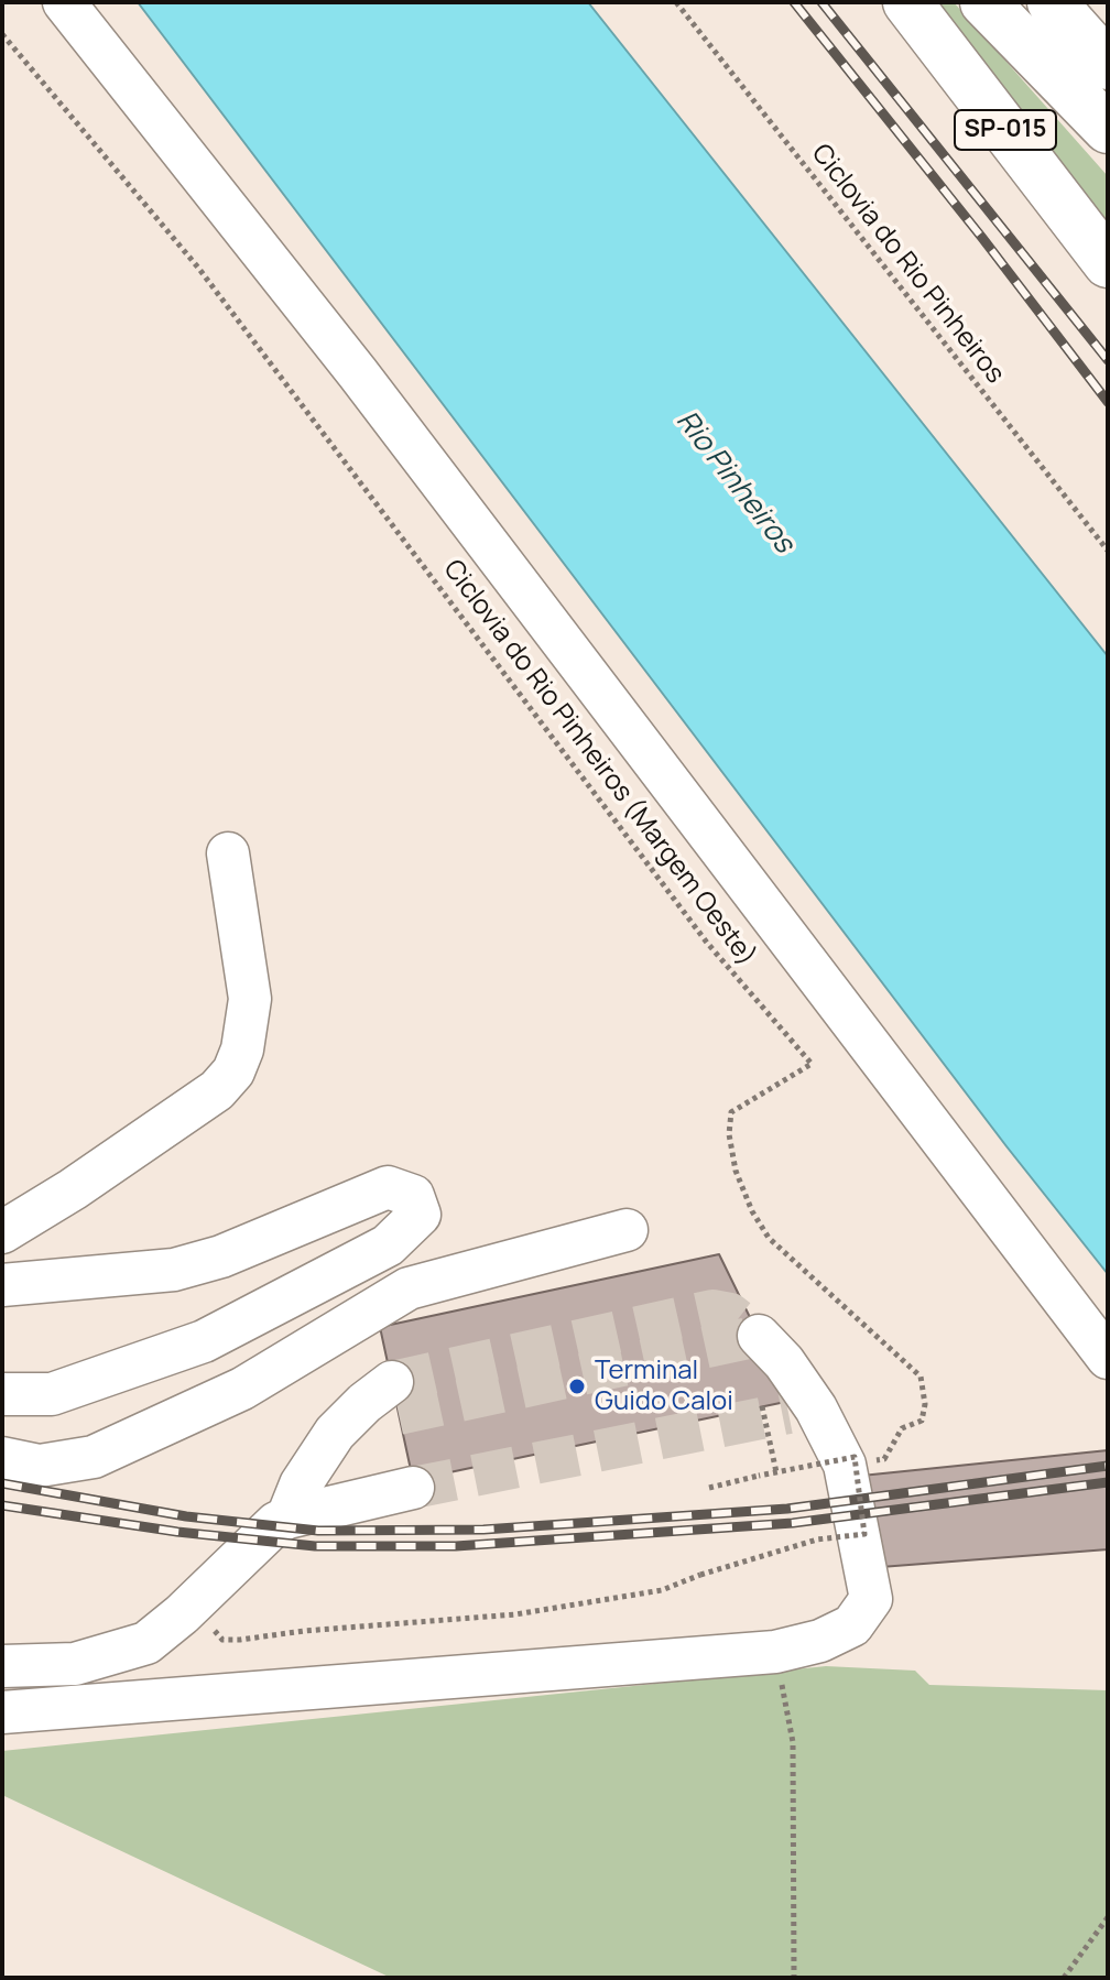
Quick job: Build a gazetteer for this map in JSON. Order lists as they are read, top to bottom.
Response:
{
  "streets": {
    "highway": ["SP-015"],
    "path": ["Ciclovia do Rio Pinheiros", "Ciclovia do Rio Pinheiros (Margem Oeste)"]
  },
  "water": ["Rio Pinheiros"],
  "places": ["Terminal Guido Caloi"]
}
